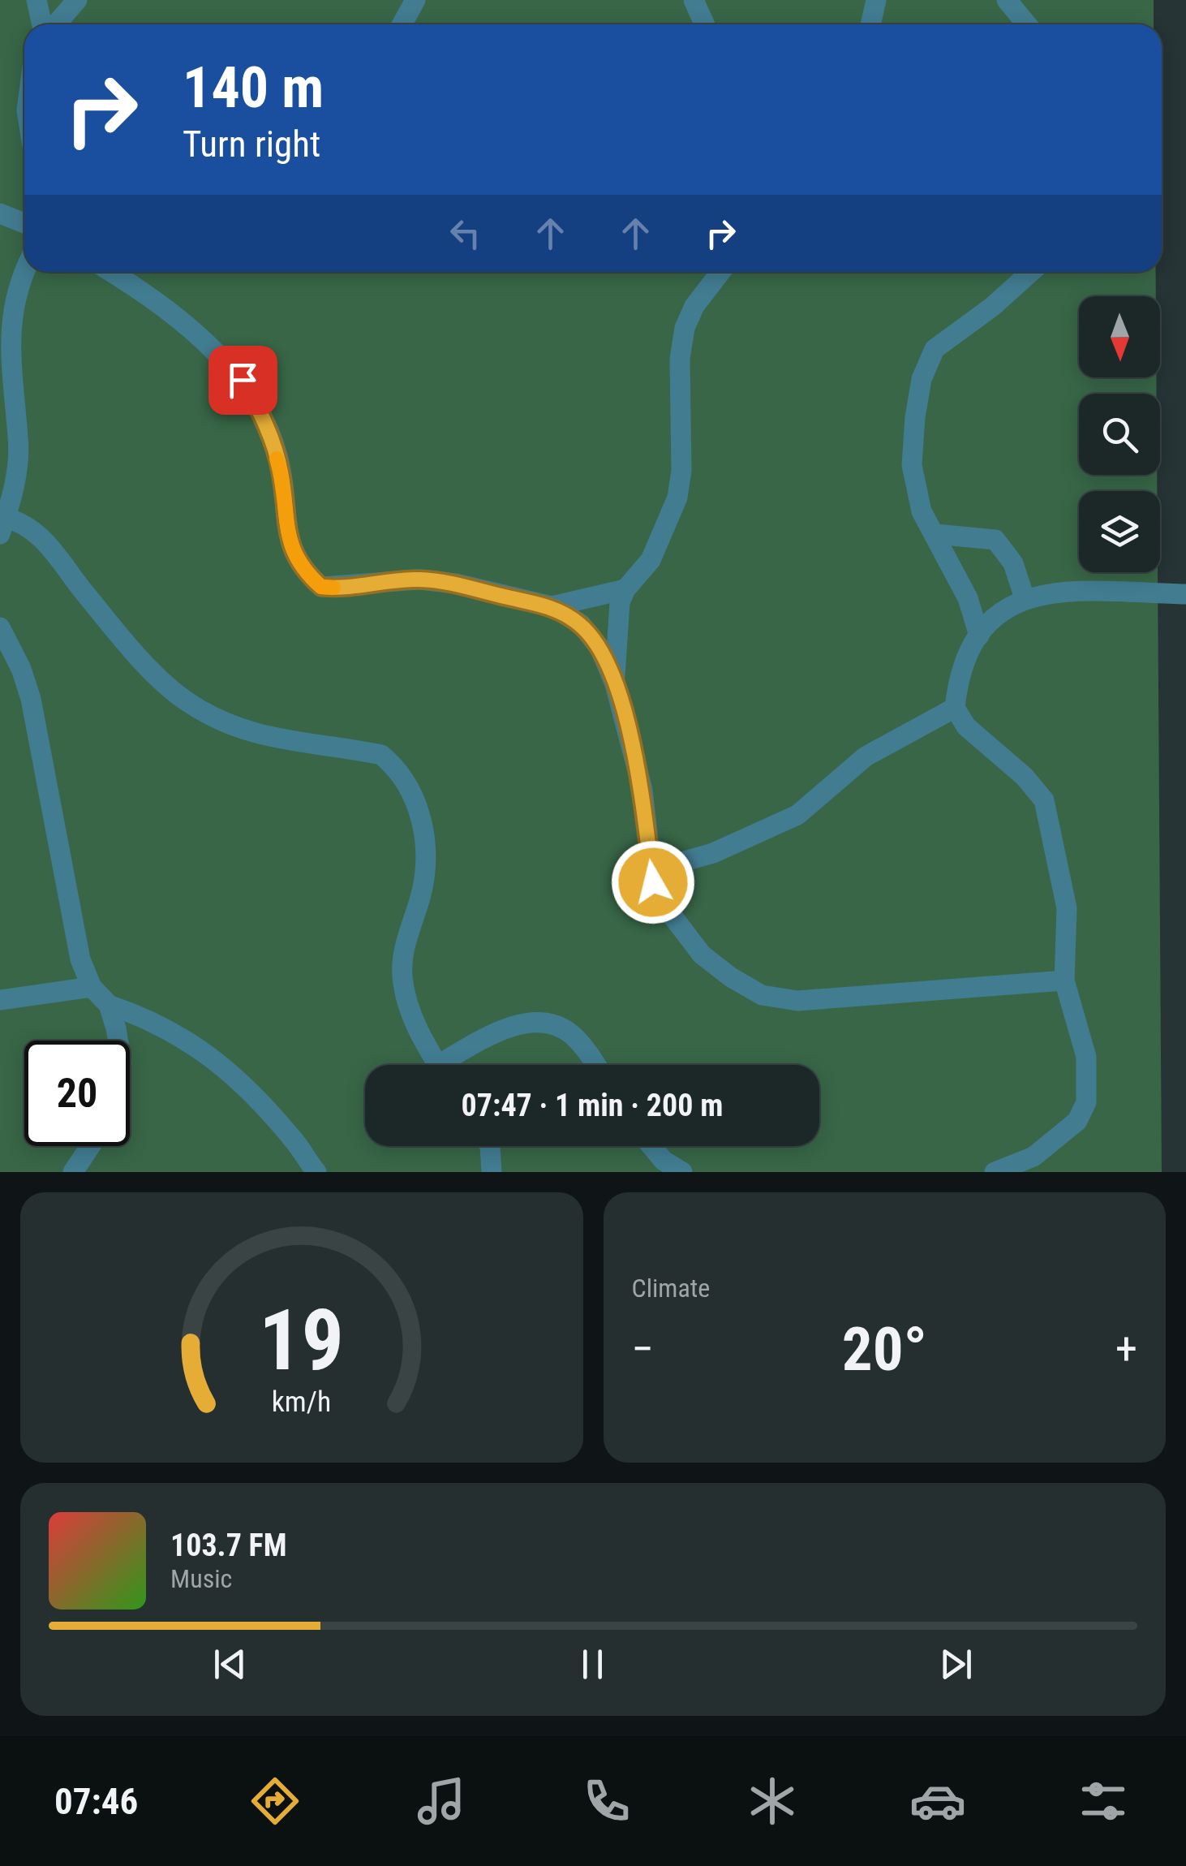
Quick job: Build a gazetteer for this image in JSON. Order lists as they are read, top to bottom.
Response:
{
  "north": "bottom",
  "page": {
    "turn": ["140 m", "Turn right"],
    "limit": "20",
    "trip": "07:47 · 1 min · 200 m",
    "tile": "Climate",
    "heat": ["−", "20°", "+"],
    "song": ["103.7 FM", "Music"],
    "tabs": "07:46",
    "gauge": ["19", "km/h"]
  }
}
